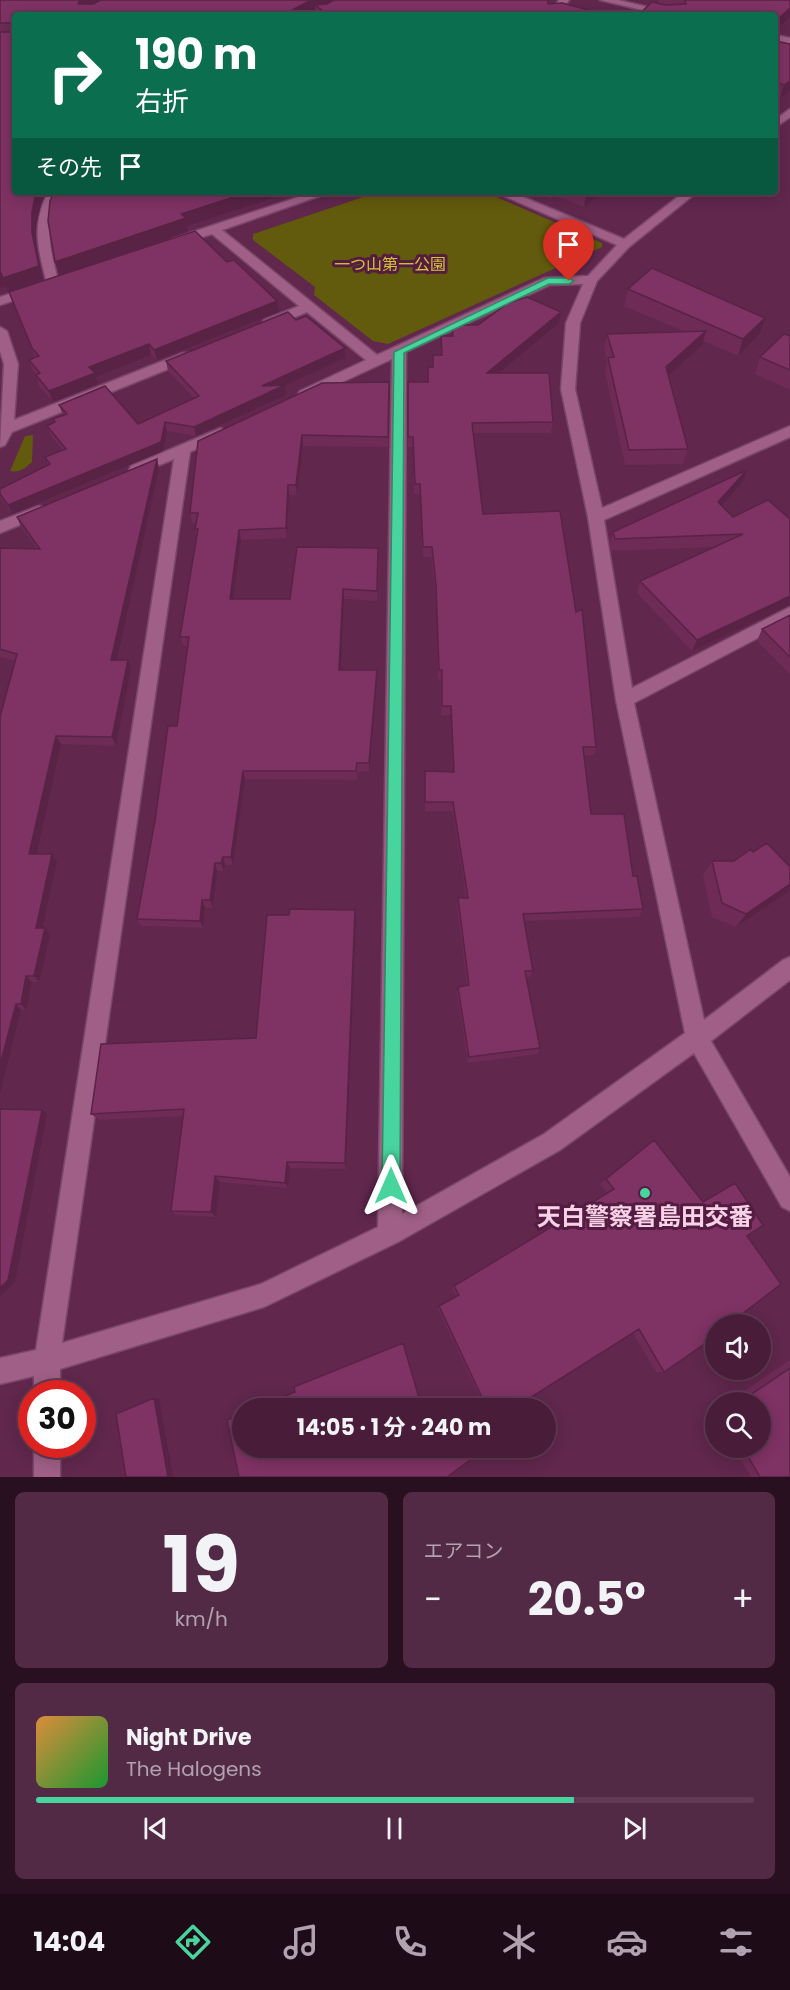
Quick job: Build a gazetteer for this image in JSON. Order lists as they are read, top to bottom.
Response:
{
  "parks": ["一つ山第一公園"],
  "places": ["天白警察署島田交番"],
  "page": {
    "turn": ["190 m", "右折"],
    "then": "その先",
    "limit": "30",
    "trip": "14:05 · 1 分 · 240 m",
    "tile": [
      ["19", "km/h"],
      "エアコン"
    ],
    "heat": ["−", "20.5°", "+"],
    "song": ["Night Drive", "The Halogens"],
    "tabs": "14:04"
  }
}
